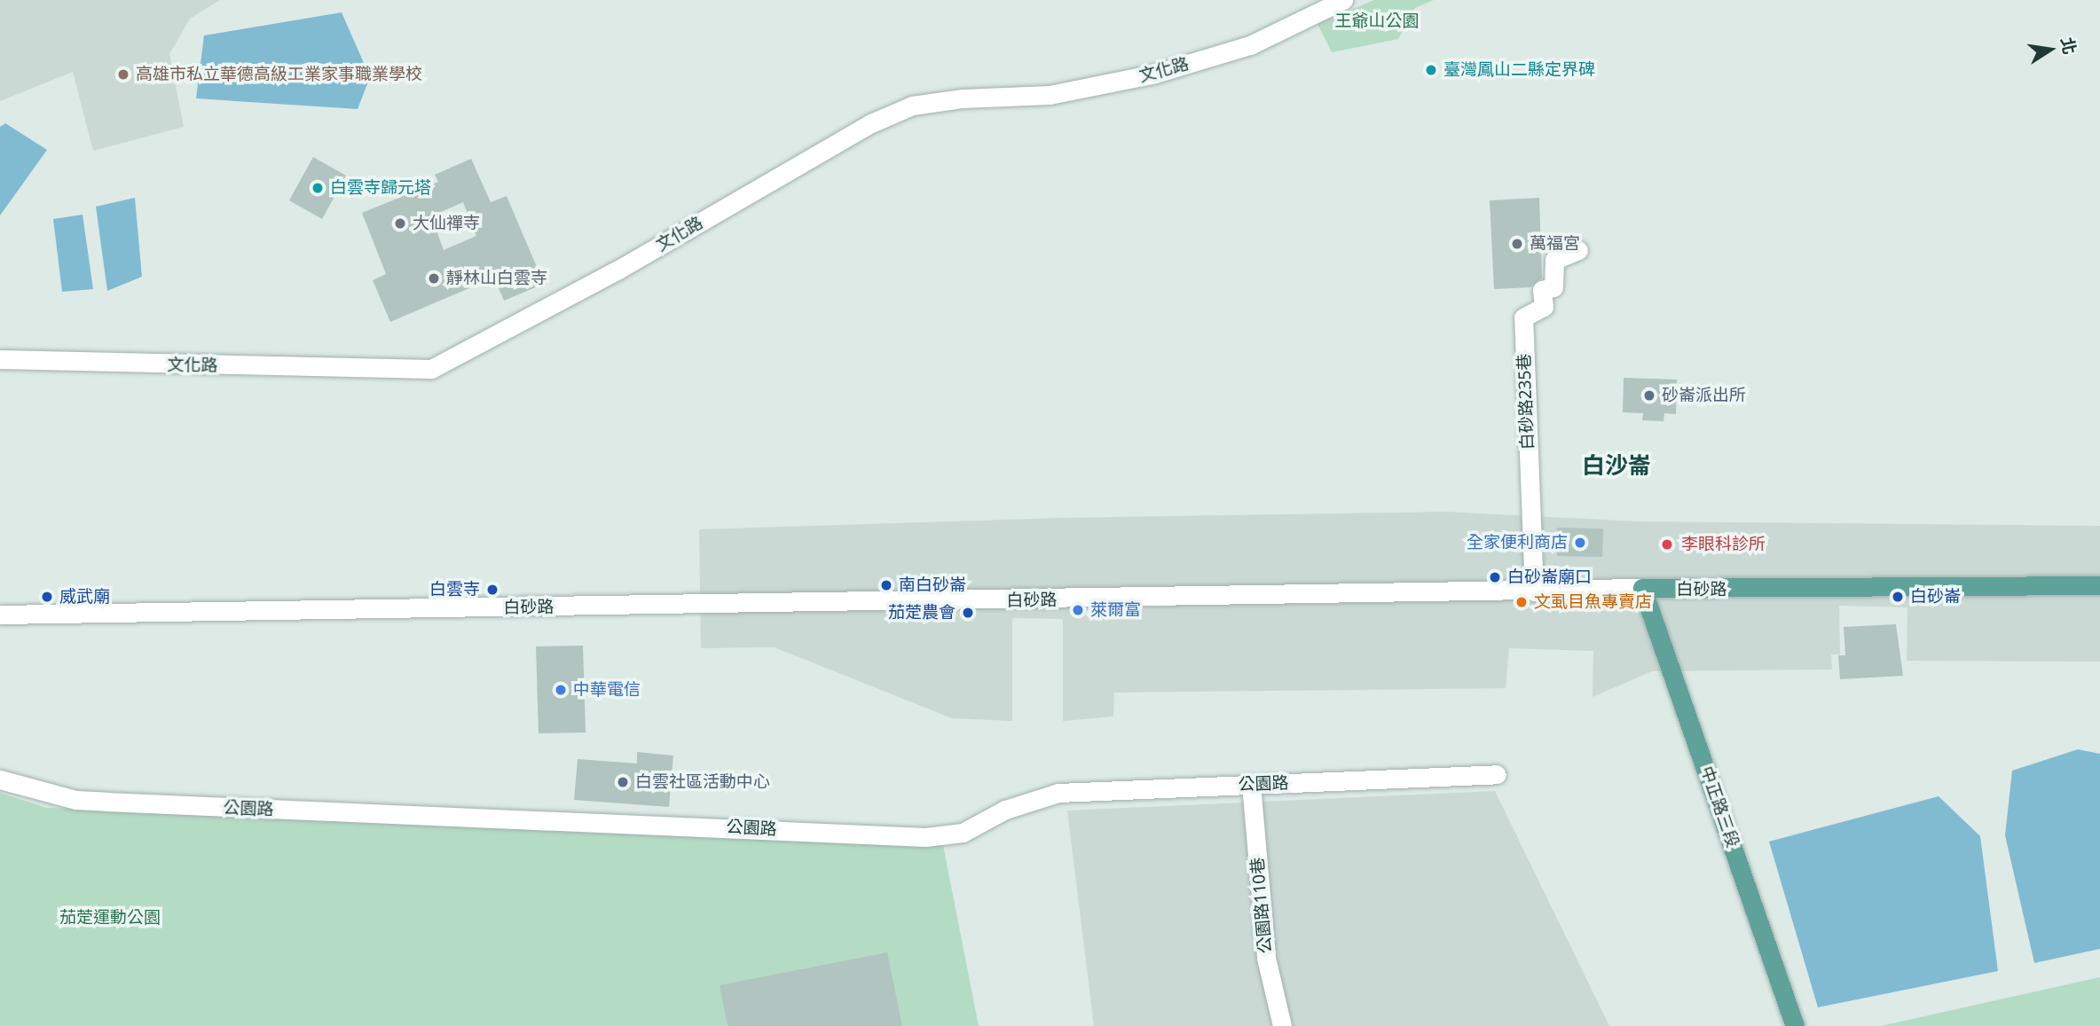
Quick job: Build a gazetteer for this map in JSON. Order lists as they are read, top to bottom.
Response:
{
  "streets": {
    "main road": ["白砂路", "中正路三段"],
    "street": [
      "文化路",
      "白砂路235巷",
      "公園路",
      "公園路110巷"
    ]
  },
  "crossings": [
    ["白砂路235巷", "白砂路"],
    ["白砂路", "中正路三段"],
    ["公園路", "公園路110巷"]
  ],
  "districts": ["白沙崙"],
  "parks": ["王爺山公園", "茄萣運動公園"],
  "places": [
    "臺灣鳳山二縣定界碑",
    "高雄市私立華德高級工業家事職業學校",
    "白雲寺歸元塔",
    "大仙禪寺",
    "萬福宮",
    "靜林山白雲寺",
    "砂崙派出所",
    "全家便利商店",
    "李眼科診所",
    "白砂崙廟口",
    "南白砂崙",
    "白雲寺",
    "威武廟",
    "白砂崙",
    "文虱目魚專賣店",
    "萊爾富",
    "茄萣農會",
    "中華電信",
    "白雲社區活動中心"
  ],
  "north": "right"
}
